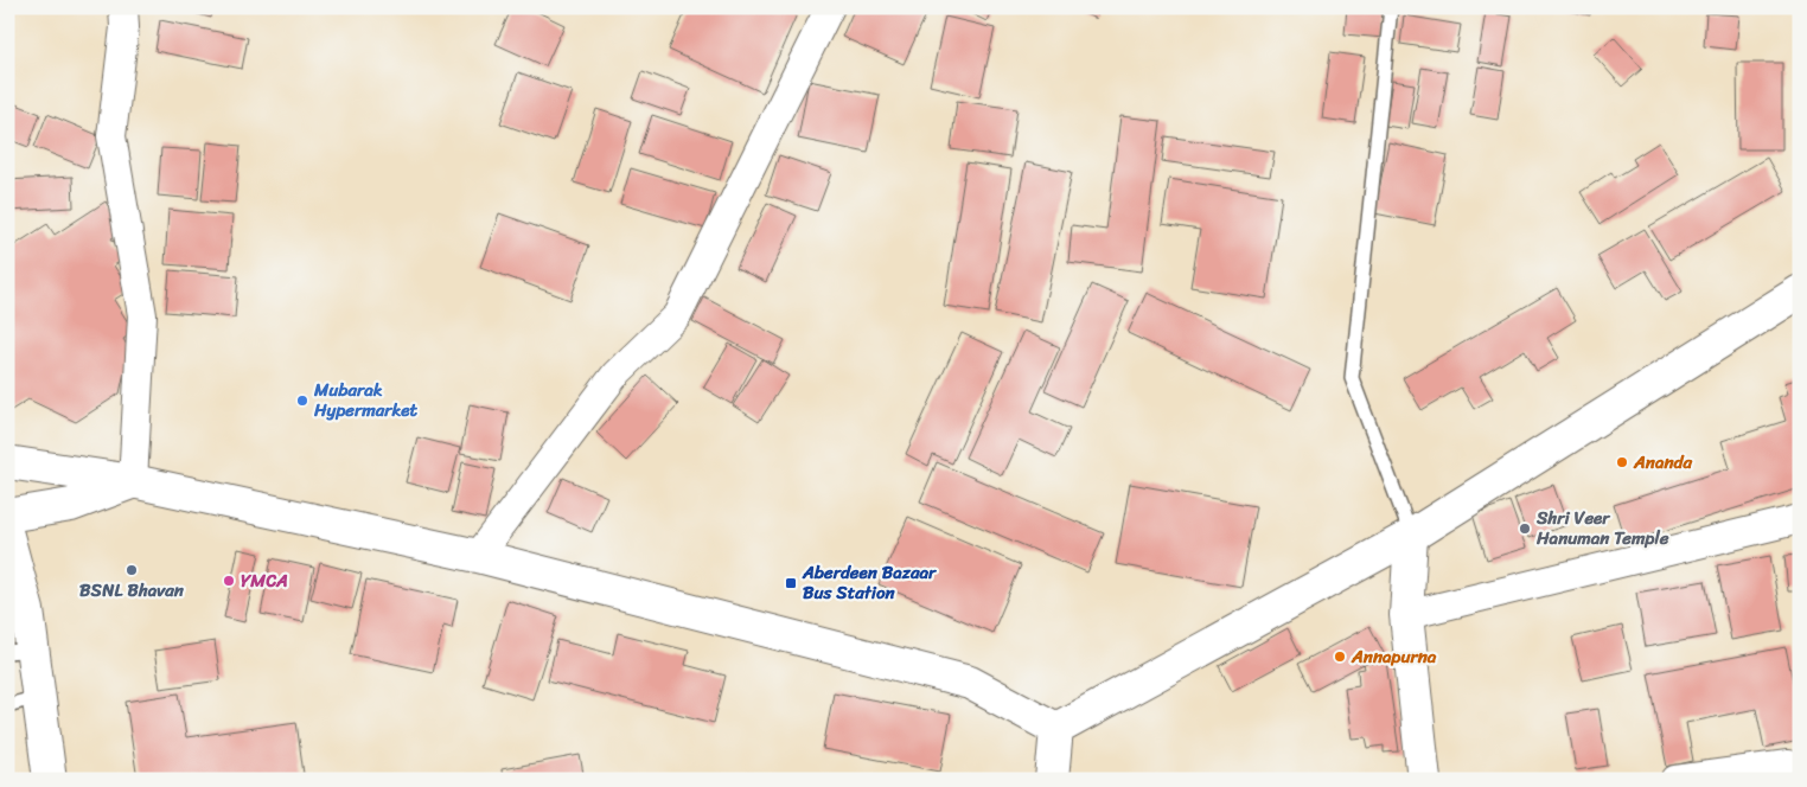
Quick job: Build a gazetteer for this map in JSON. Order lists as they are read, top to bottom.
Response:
{
  "places": {
    "other": [
      "Mubarak Hypermarket",
      "Ananda",
      "Shri Veer Hanuman Temple",
      "BSNL Bhavan",
      "YMCA",
      "Annapurna"
    ],
    "transit": ["Aberdeen Bazaar Bus Station"]
  }
}
